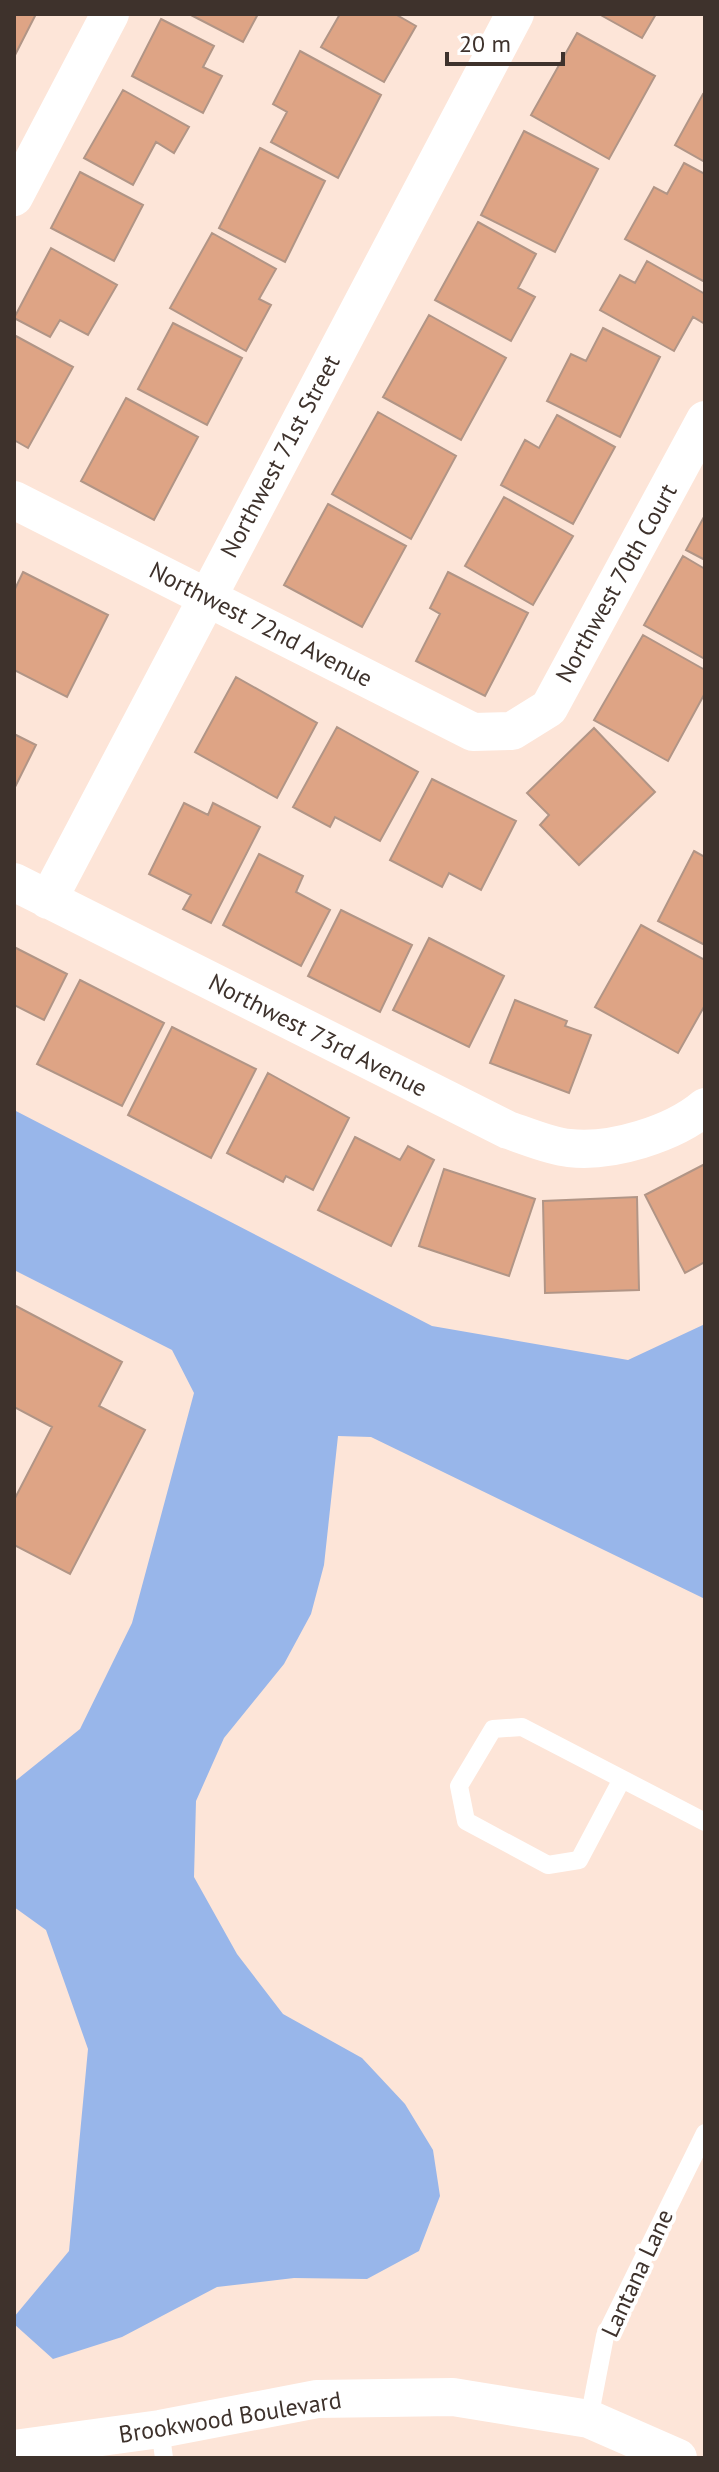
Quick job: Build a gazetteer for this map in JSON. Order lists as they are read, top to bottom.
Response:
{
  "streets": {
    "street": [
      "Northwest 71st Street",
      "Northwest 70th Court",
      "Northwest 72nd Avenue",
      "Northwest 73rd Avenue",
      "Brookwood Boulevard"
    ],
    "lane": ["Lantana Lane"]
  },
  "crossings": [
    ["Northwest 71st Street", "Northwest 72nd Avenue"],
    ["Northwest 71st Street", "Northwest 73rd Avenue"],
    ["Northwest 70th Court", "Northwest 72nd Avenue"],
    ["Lantana Lane", "Brookwood Boulevard"]
  ],
  "scale_bar": "20 m"
}
